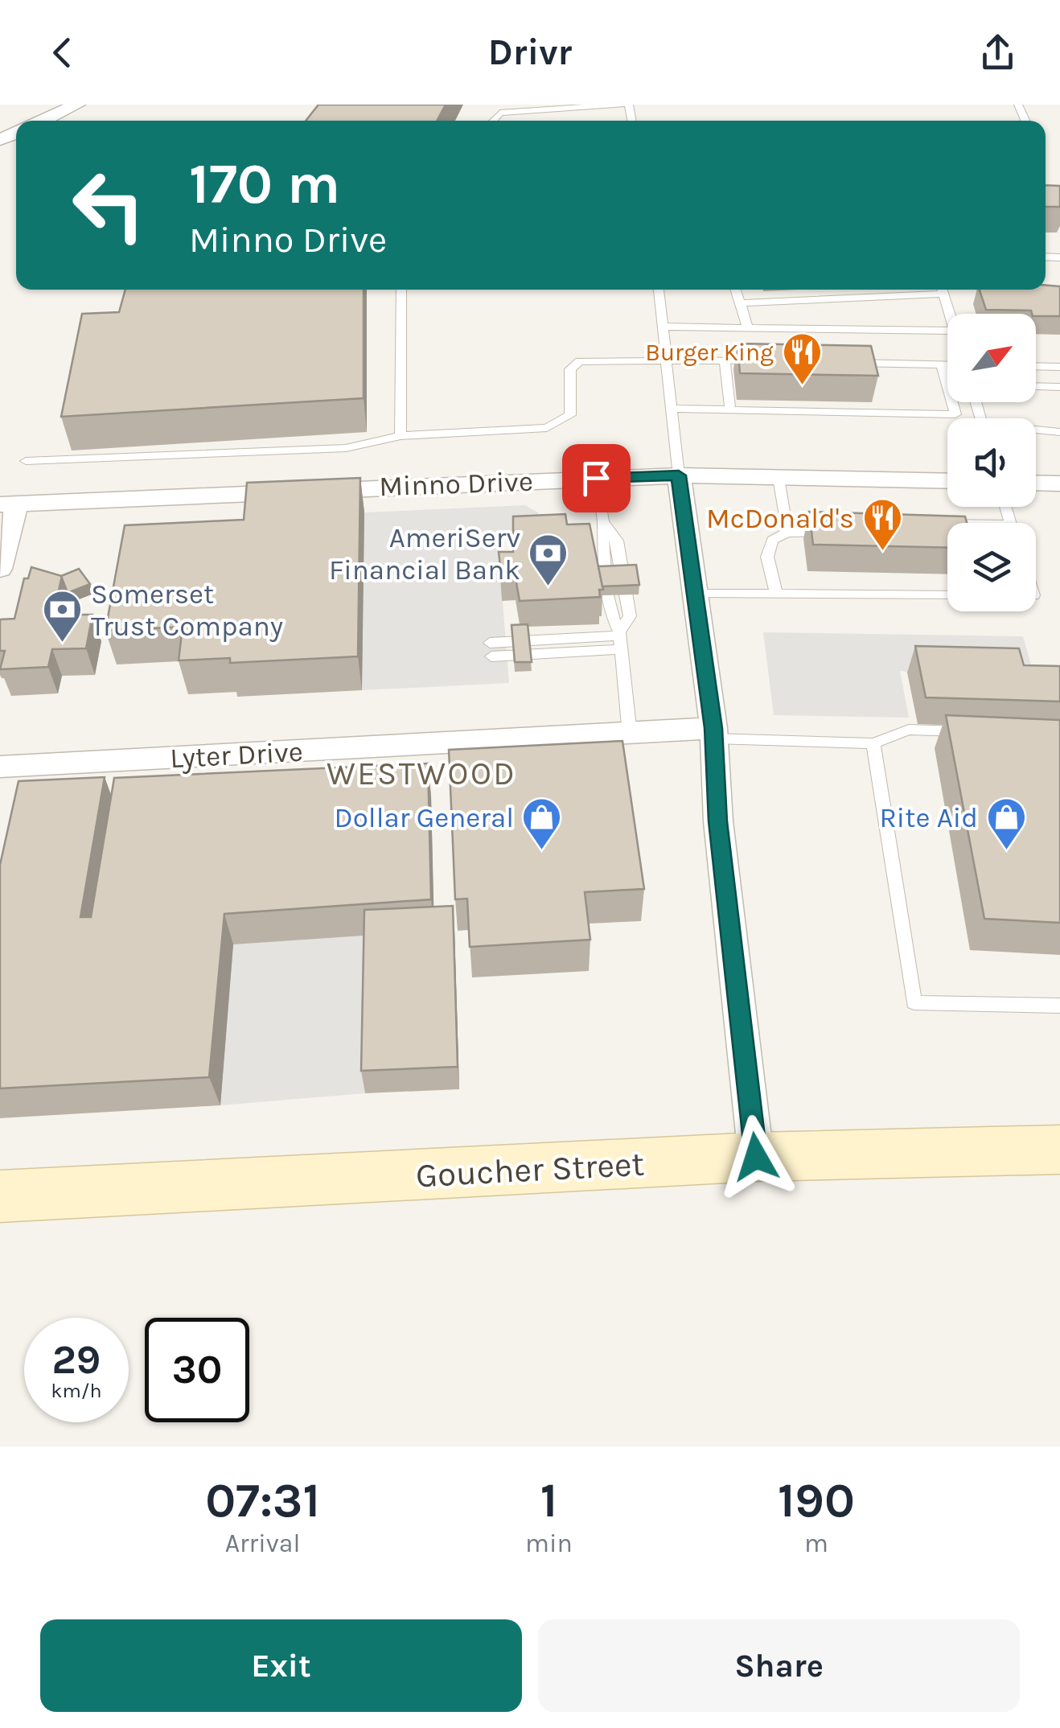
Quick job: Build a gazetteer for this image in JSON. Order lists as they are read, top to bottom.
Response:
{
  "streets": {
    "main road": ["Goucher Street"],
    "street": ["Minno Drive", "Lyter Drive"]
  },
  "districts": ["WESTWOOD"],
  "places": {
    "restaurant": ["Burger King", "McDonald's"],
    "bank": ["AmeriServ Financial Bank", "Somerset Trust Company"],
    "shop": ["Dollar General", "Rite Aid"]
  },
  "north": "top right",
  "page": {
    "header": "Drivr",
    "turn": ["170 m", "Minno Drive"],
    "speed": "29 km/h",
    "limit": "30",
    "eta": [
      "07:31",
      "Arrival",
      "1",
      "min",
      "190",
      "m"
    ],
    "buttons": ["Exit", "Share"]
  }
}
